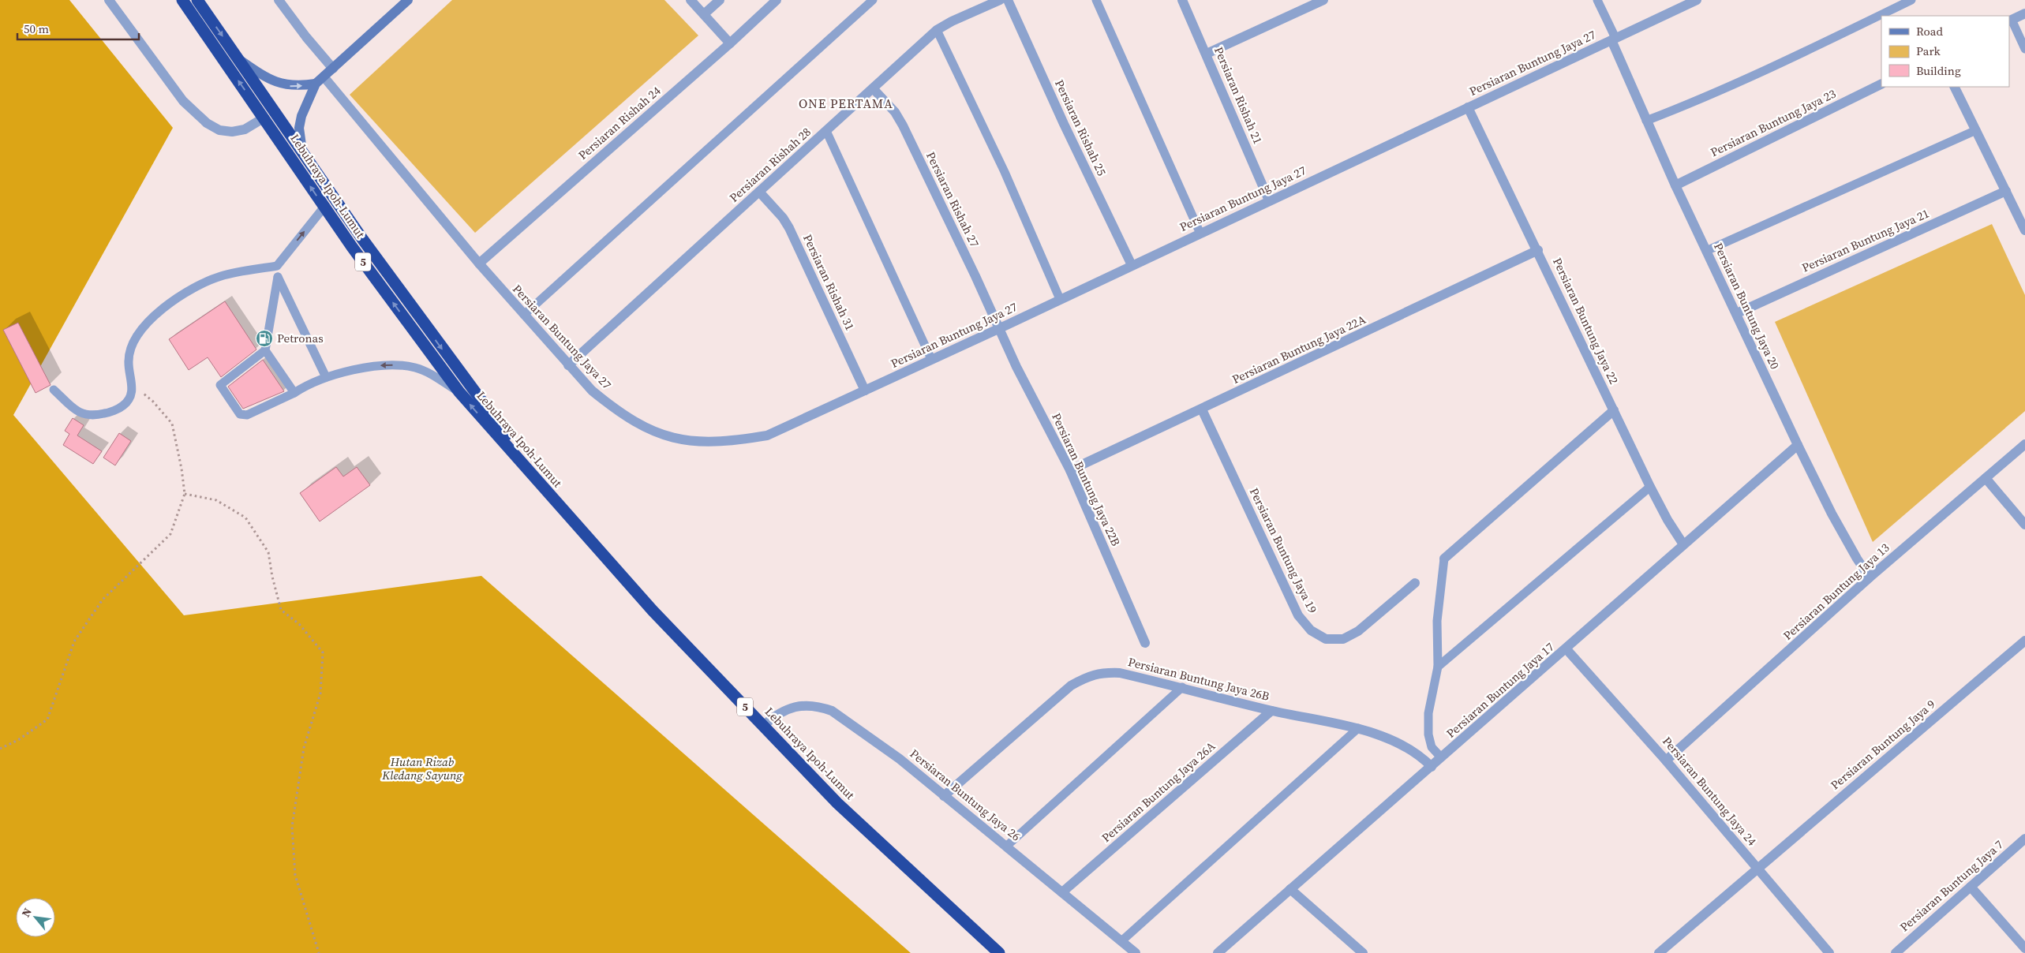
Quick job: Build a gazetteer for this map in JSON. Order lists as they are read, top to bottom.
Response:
{
  "streets": {
    "highway": ["Lebuhraya Ipoh-Lumut", "5"],
    "street": [
      "Persiaran Buntung Jaya 27",
      "Persiaran Rishah 21",
      "Persiaran Rishah 24",
      "Persiaran Buntung Jaya 23",
      "Persiaran Rishah 25",
      "Persiaran Rishah 28",
      "Persiaran Rishah 27",
      "Persiaran Buntung Jaya 21",
      "Persiaran Rishah 31",
      "Persiaran Buntung Jaya 20",
      "Persiaran Buntung Jaya 22",
      "Persiaran Buntung Jaya 22A",
      "Persiaran Buntung Jaya 22B",
      "Persiaran Buntung Jaya 19",
      "Persiaran Buntung Jaya 13",
      "Persiaran Buntung Jaya 26B",
      "Persiaran Buntung Jaya 17",
      "Persiaran Buntung Jaya 9",
      "Persiaran Buntung Jaya 24",
      "Persiaran Buntung Jaya 26A",
      "Persiaran Buntung Jaya 26",
      "Persiaran Buntung Jaya 7"
    ]
  },
  "crossings": [
    ["Persiaran Buntung Jaya 27", "Persiaran Rishah 21"],
    ["Persiaran Buntung Jaya 27", "Persiaran Rishah 24"],
    ["Persiaran Buntung Jaya 27", "Persiaran Rishah 25"],
    ["Persiaran Buntung Jaya 27", "Persiaran Rishah 28"],
    ["Persiaran Buntung Jaya 27", "Persiaran Rishah 27"],
    ["Persiaran Buntung Jaya 27", "Persiaran Rishah 31"],
    ["Persiaran Buntung Jaya 27", "Persiaran Buntung Jaya 20"],
    ["Persiaran Buntung Jaya 27", "Persiaran Buntung Jaya 22"],
    ["Persiaran Buntung Jaya 27", "Persiaran Buntung Jaya 22B"],
    ["Persiaran Buntung Jaya 23", "Persiaran Buntung Jaya 20"],
    ["Persiaran Rishah 28", "Persiaran Rishah 27"],
    ["Persiaran Rishah 28", "Persiaran Rishah 31"],
    ["Lebuhraya Ipoh-Lumut", "Persiaran Buntung Jaya 26"],
    ["Persiaran Rishah 27", "Persiaran Buntung Jaya 22B"],
    ["Persiaran Buntung Jaya 21", "Persiaran Buntung Jaya 20"],
    ["Persiaran Buntung Jaya 20", "Persiaran Buntung Jaya 13"],
    ["Persiaran Buntung Jaya 20", "Persiaran Buntung Jaya 17"],
    ["Persiaran Buntung Jaya 22", "Persiaran Buntung Jaya 22A"],
    ["Persiaran Buntung Jaya 22", "Persiaran Buntung Jaya 17"],
    ["Persiaran Buntung Jaya 22A", "Persiaran Buntung Jaya 22B"],
    ["Persiaran Buntung Jaya 22A", "Persiaran Buntung Jaya 19"],
    ["Persiaran Buntung Jaya 13", "Persiaran Buntung Jaya 24"],
    ["Persiaran Buntung Jaya 26B", "Persiaran Buntung Jaya 17"],
    ["Persiaran Buntung Jaya 26B", "Persiaran Buntung Jaya 26A"],
    ["Persiaran Buntung Jaya 26B", "Persiaran Buntung Jaya 26"],
    ["Persiaran Buntung Jaya 17", "Persiaran Buntung Jaya 24"],
    ["Persiaran Buntung Jaya 9", "Persiaran Buntung Jaya 24"],
    ["Persiaran Buntung Jaya 26A", "Persiaran Buntung Jaya 26"]
  ],
  "districts": ["ONE PERTAMA"],
  "parks": ["Hutan Rizab Kledang Sayung"],
  "places": {
    "fuel station": ["Petronas"]
  },
  "legend": ["Road", "Park", "Building"],
  "scale_bar": "50 m",
  "north": "top left"
}
